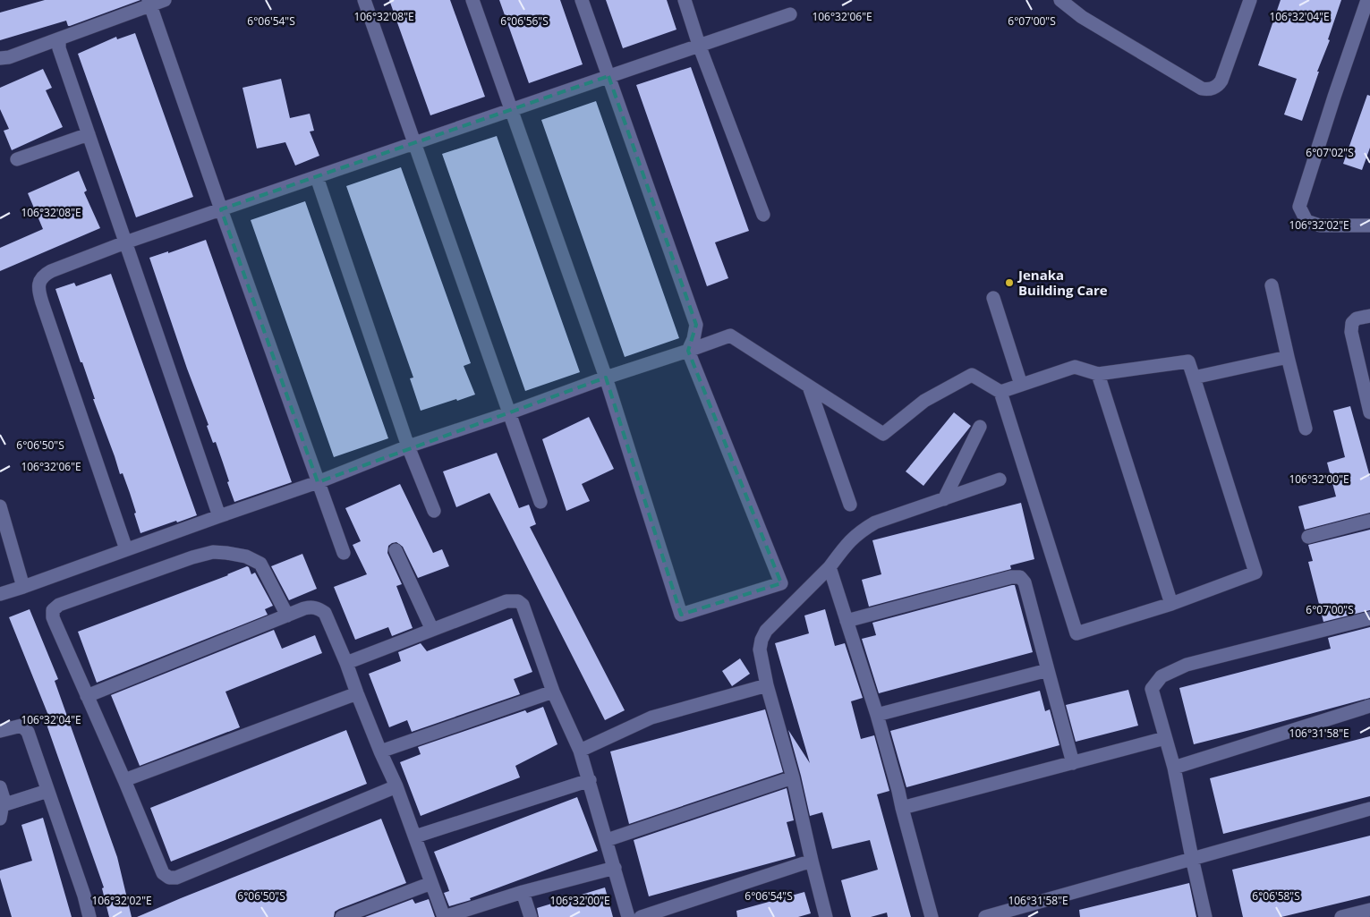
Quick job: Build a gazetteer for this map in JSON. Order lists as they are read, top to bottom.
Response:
{
  "places": ["Jenaka Building Care"],
  "coordinates": [
    "106°32'06\"E",
    "106°32'08\"E",
    "106°32'04\"E",
    "6°06'54\"S",
    "6°06'56\"S",
    "6°07'00\"S",
    "6°07'02\"S",
    "106°32'02\"E",
    "6°06'50\"S",
    "106°32'00\"E",
    "106°31'58\"E",
    "6°06'58\"S"
  ]
}
